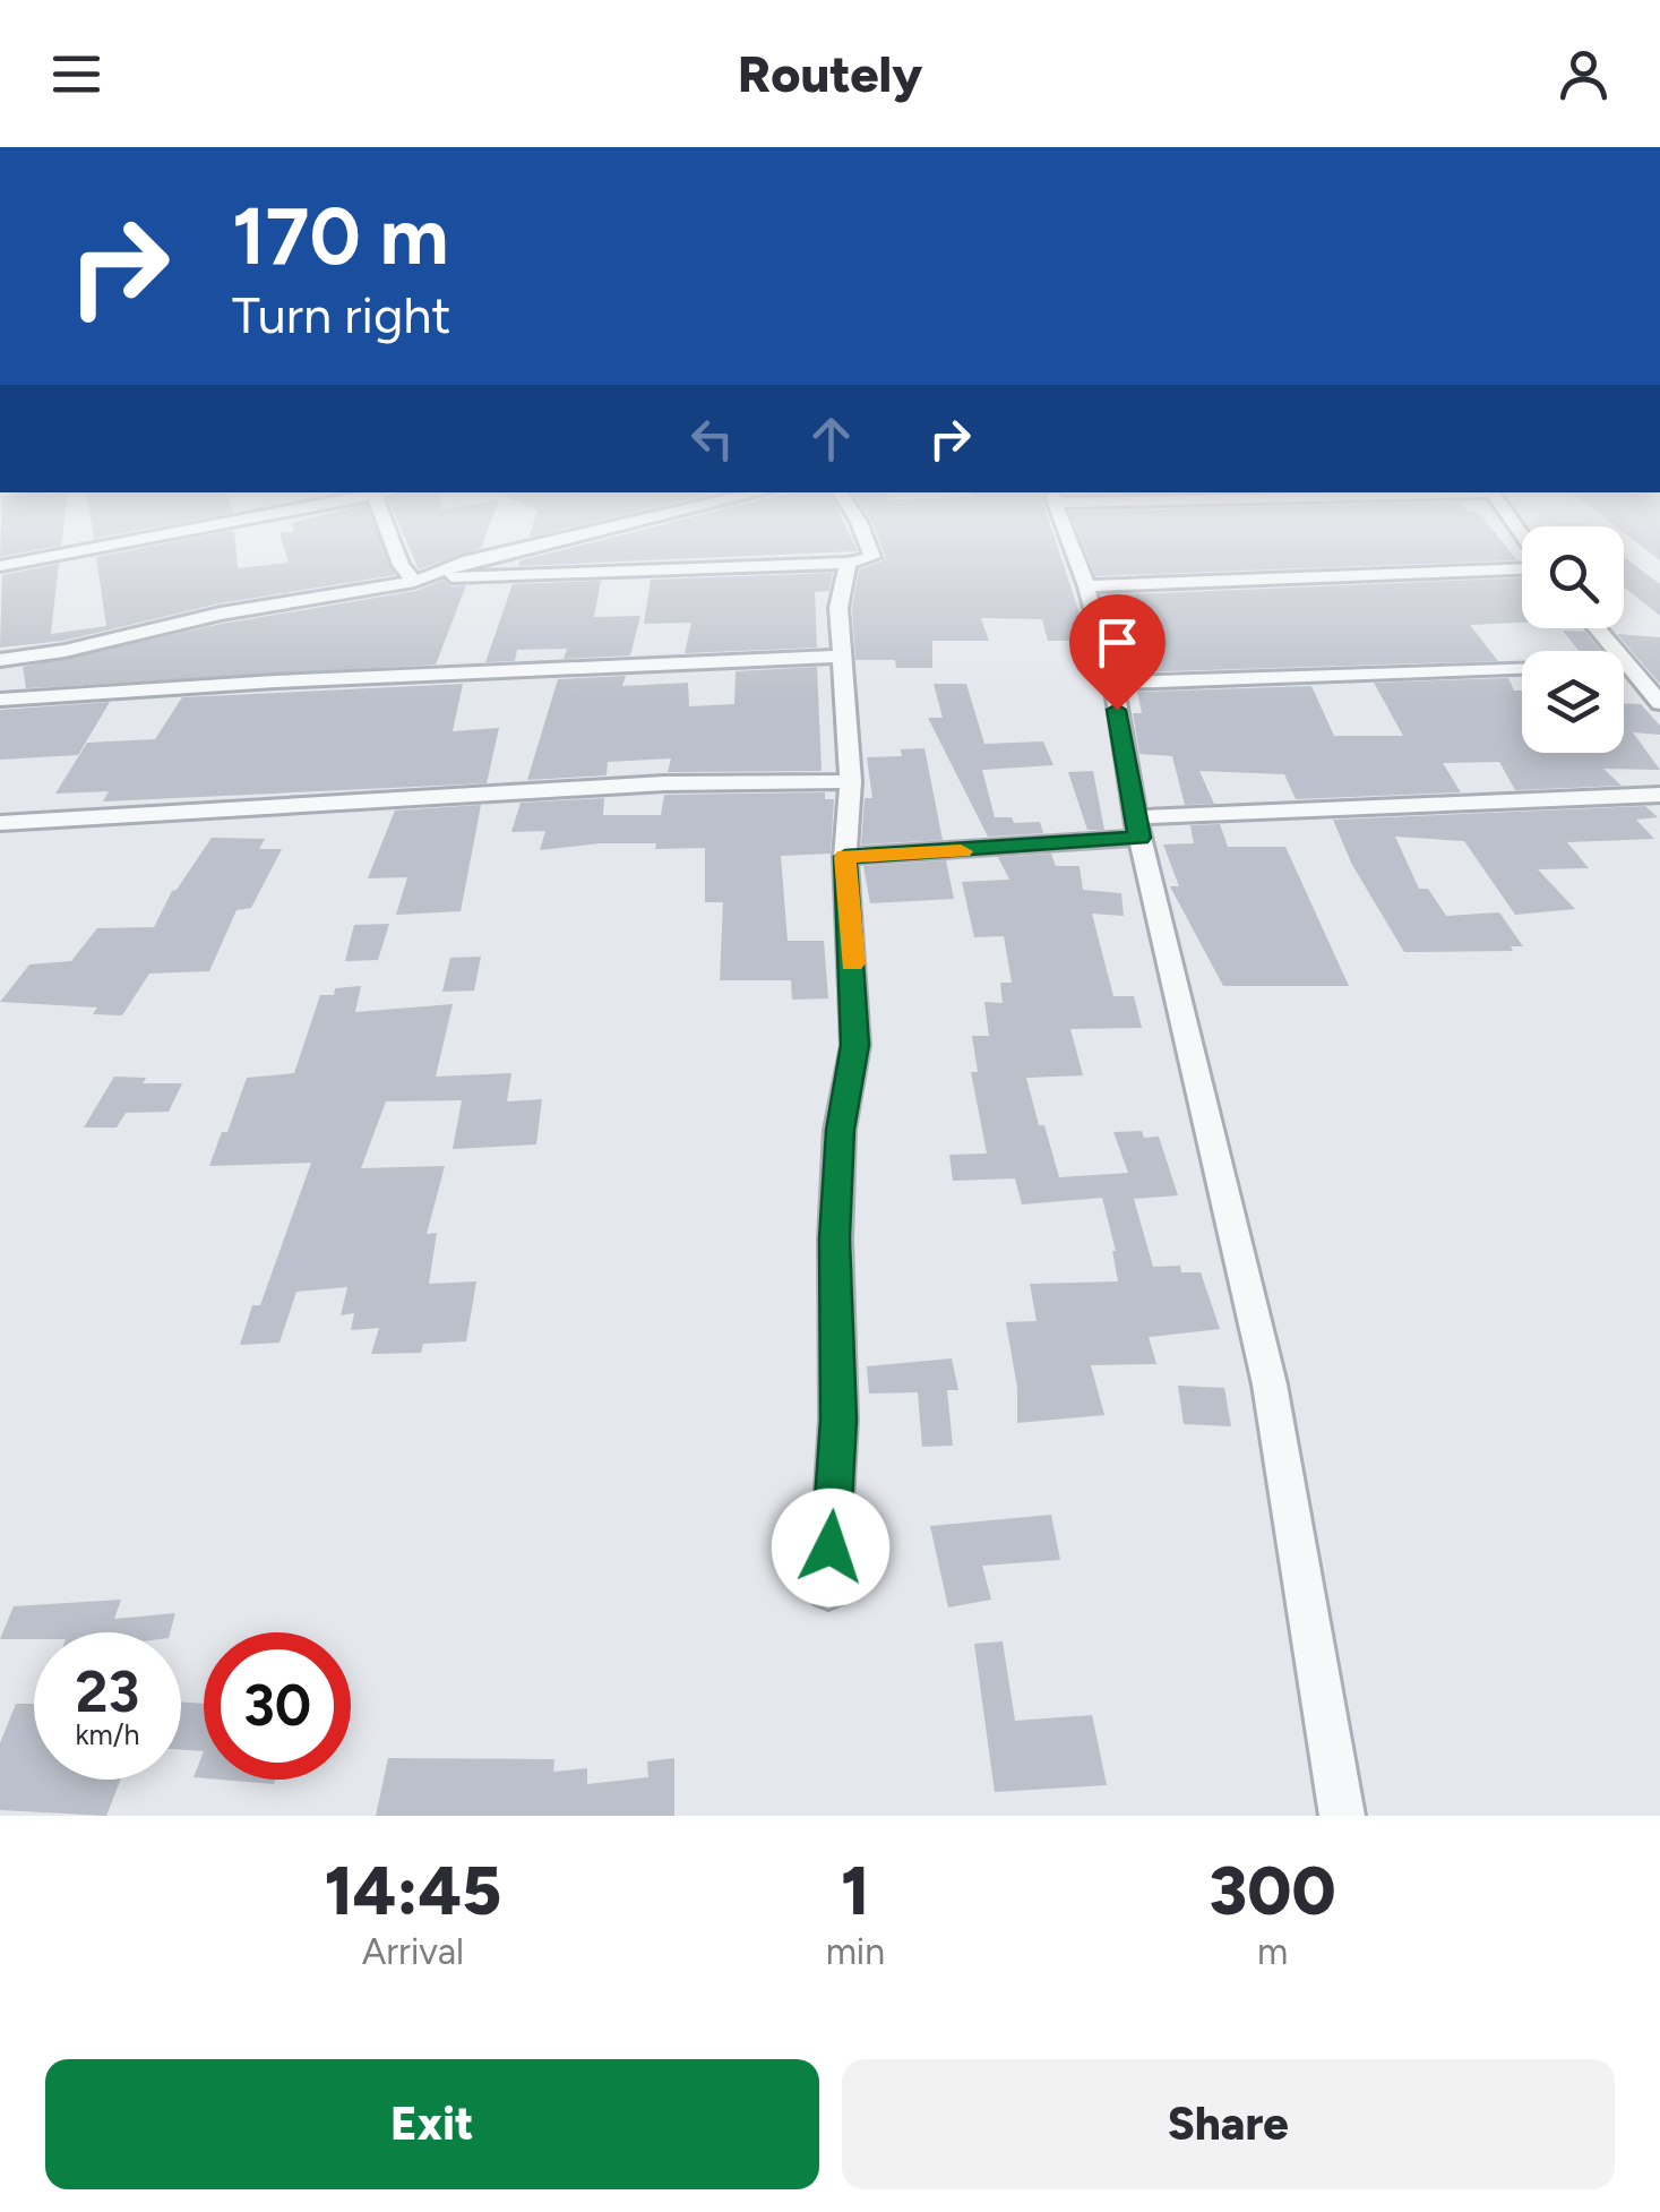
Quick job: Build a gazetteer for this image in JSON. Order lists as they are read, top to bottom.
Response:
{
  "page": {
    "header": "Routely",
    "turn": ["170 m", "Turn right"],
    "speed": "23 km/h",
    "limit": "30",
    "eta": [
      "14:45",
      "Arrival",
      "1",
      "min",
      "300",
      "m"
    ],
    "buttons": ["Exit", "Share"]
  }
}
